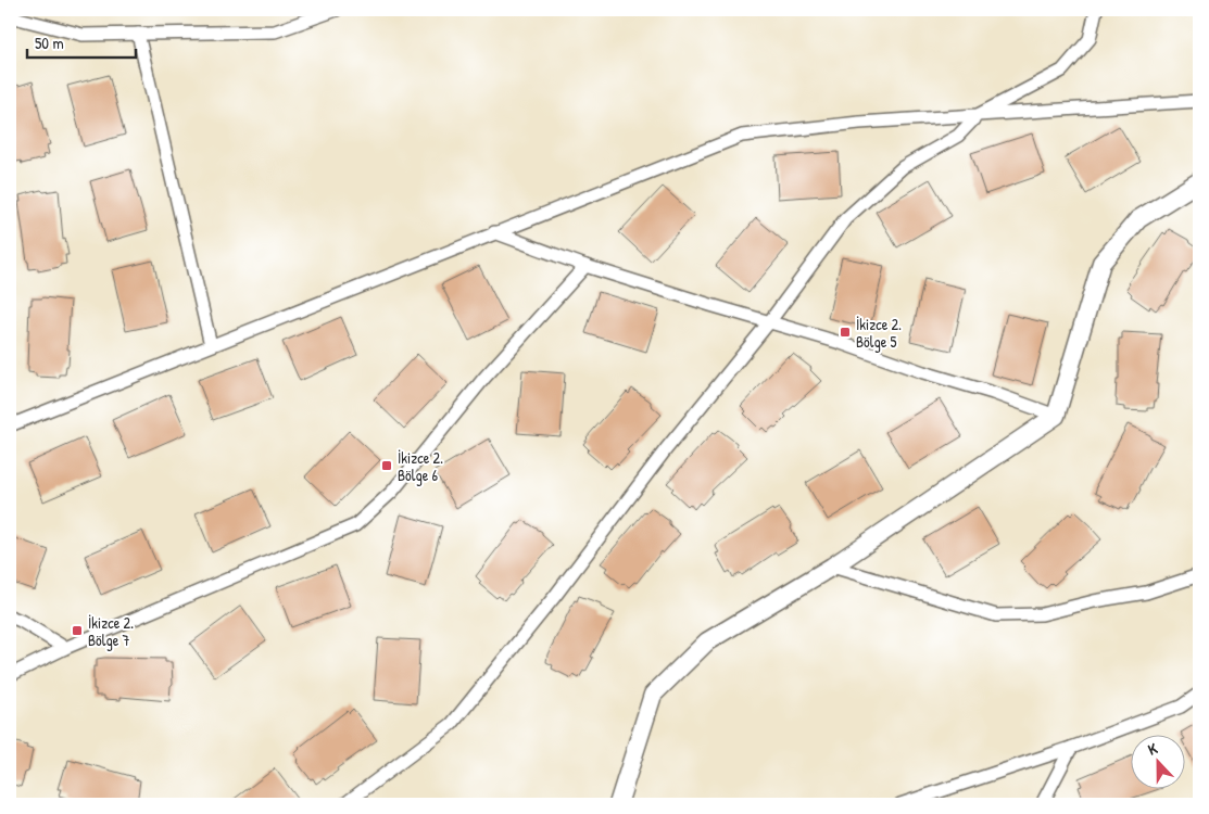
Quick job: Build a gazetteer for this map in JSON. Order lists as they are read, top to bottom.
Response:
{
  "places": {
    "transit": ["İkizce 2. Bölge 5", "İkizce 2. Bölge 6", "İkizce 2. Bölge 7"]
  },
  "scale_bar": "50 m",
  "north": "top"
}
